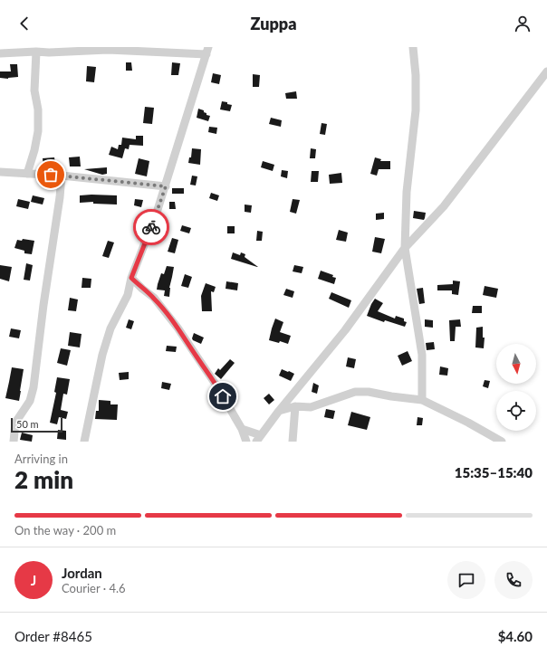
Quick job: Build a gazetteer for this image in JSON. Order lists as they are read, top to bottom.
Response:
{
  "scale_bar": "50 m",
  "north": "bottom",
  "page": {
    "header": "Zuppa",
    "scale": "50 m",
    "heading": ["2 min", "Arriving in", "15:35–15:40"],
    "panel": [
      "Jordan",
      "Courier · 4.6",
      "Order #8465",
      "$4.60"
    ],
    "bar": "On the way · 200 m",
    "round": "J"
  }
}
